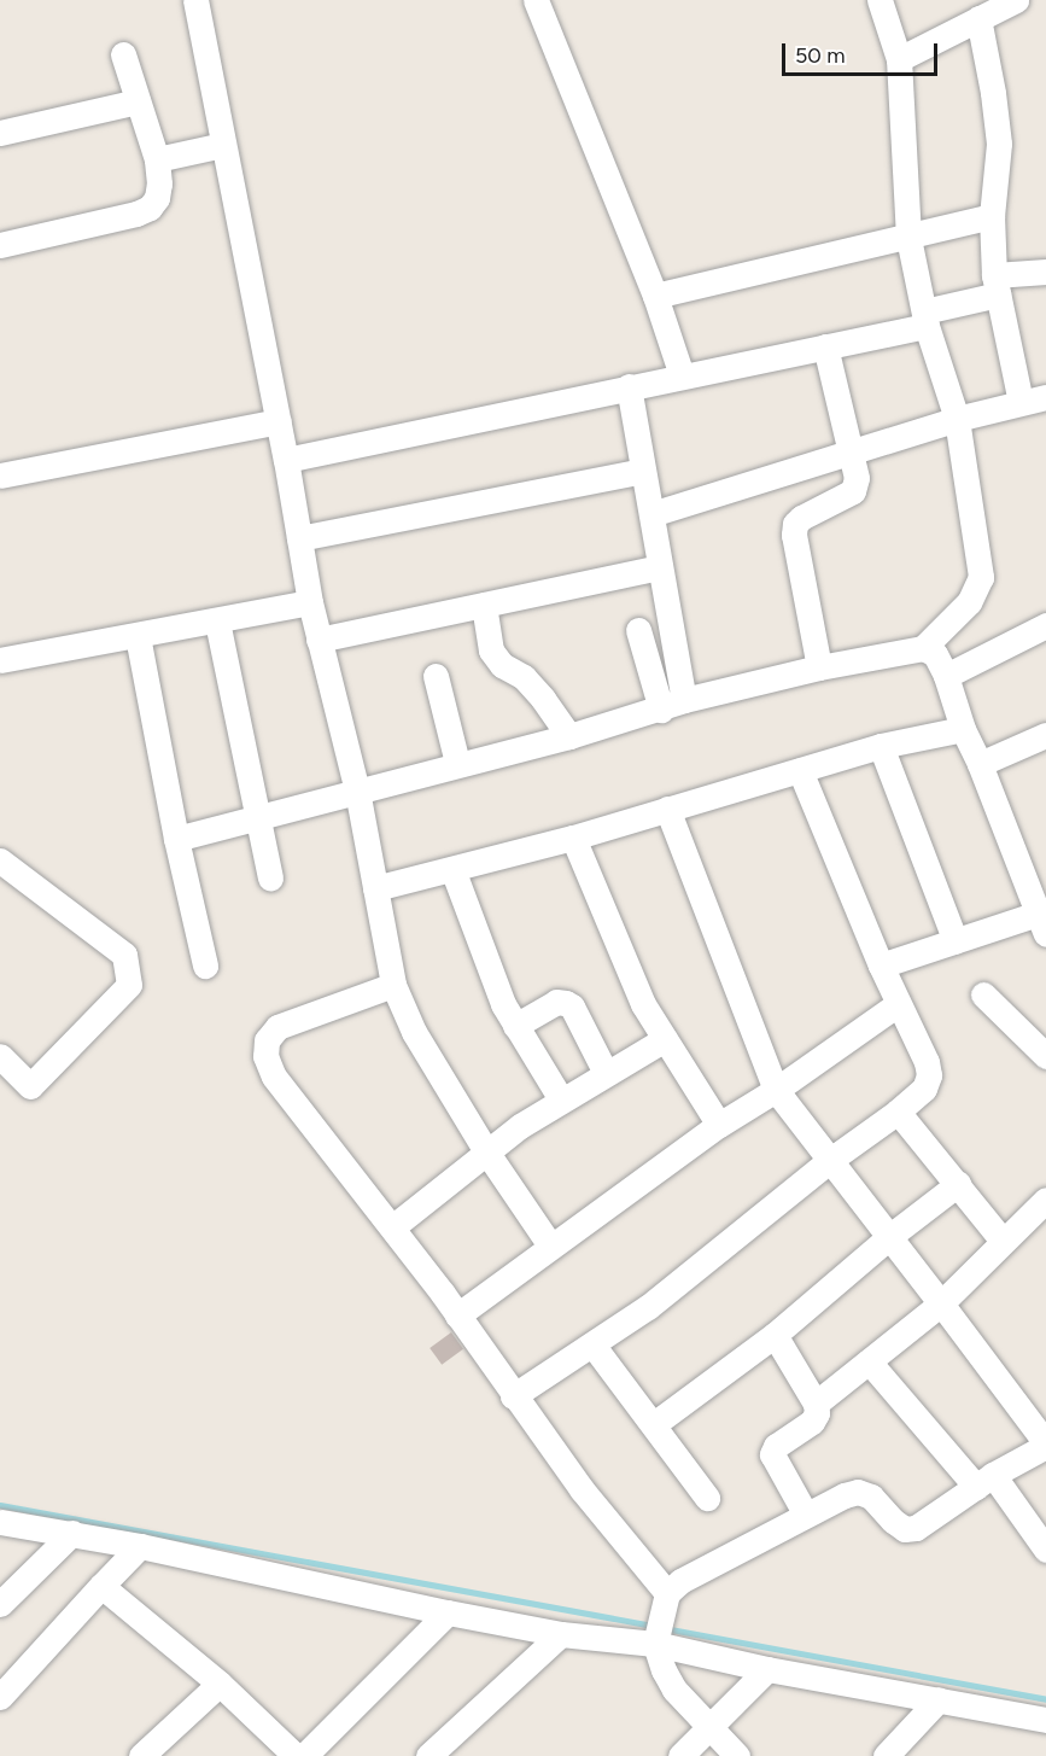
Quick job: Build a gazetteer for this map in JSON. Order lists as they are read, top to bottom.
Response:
{
  "scale_bar": "50 m"
}
